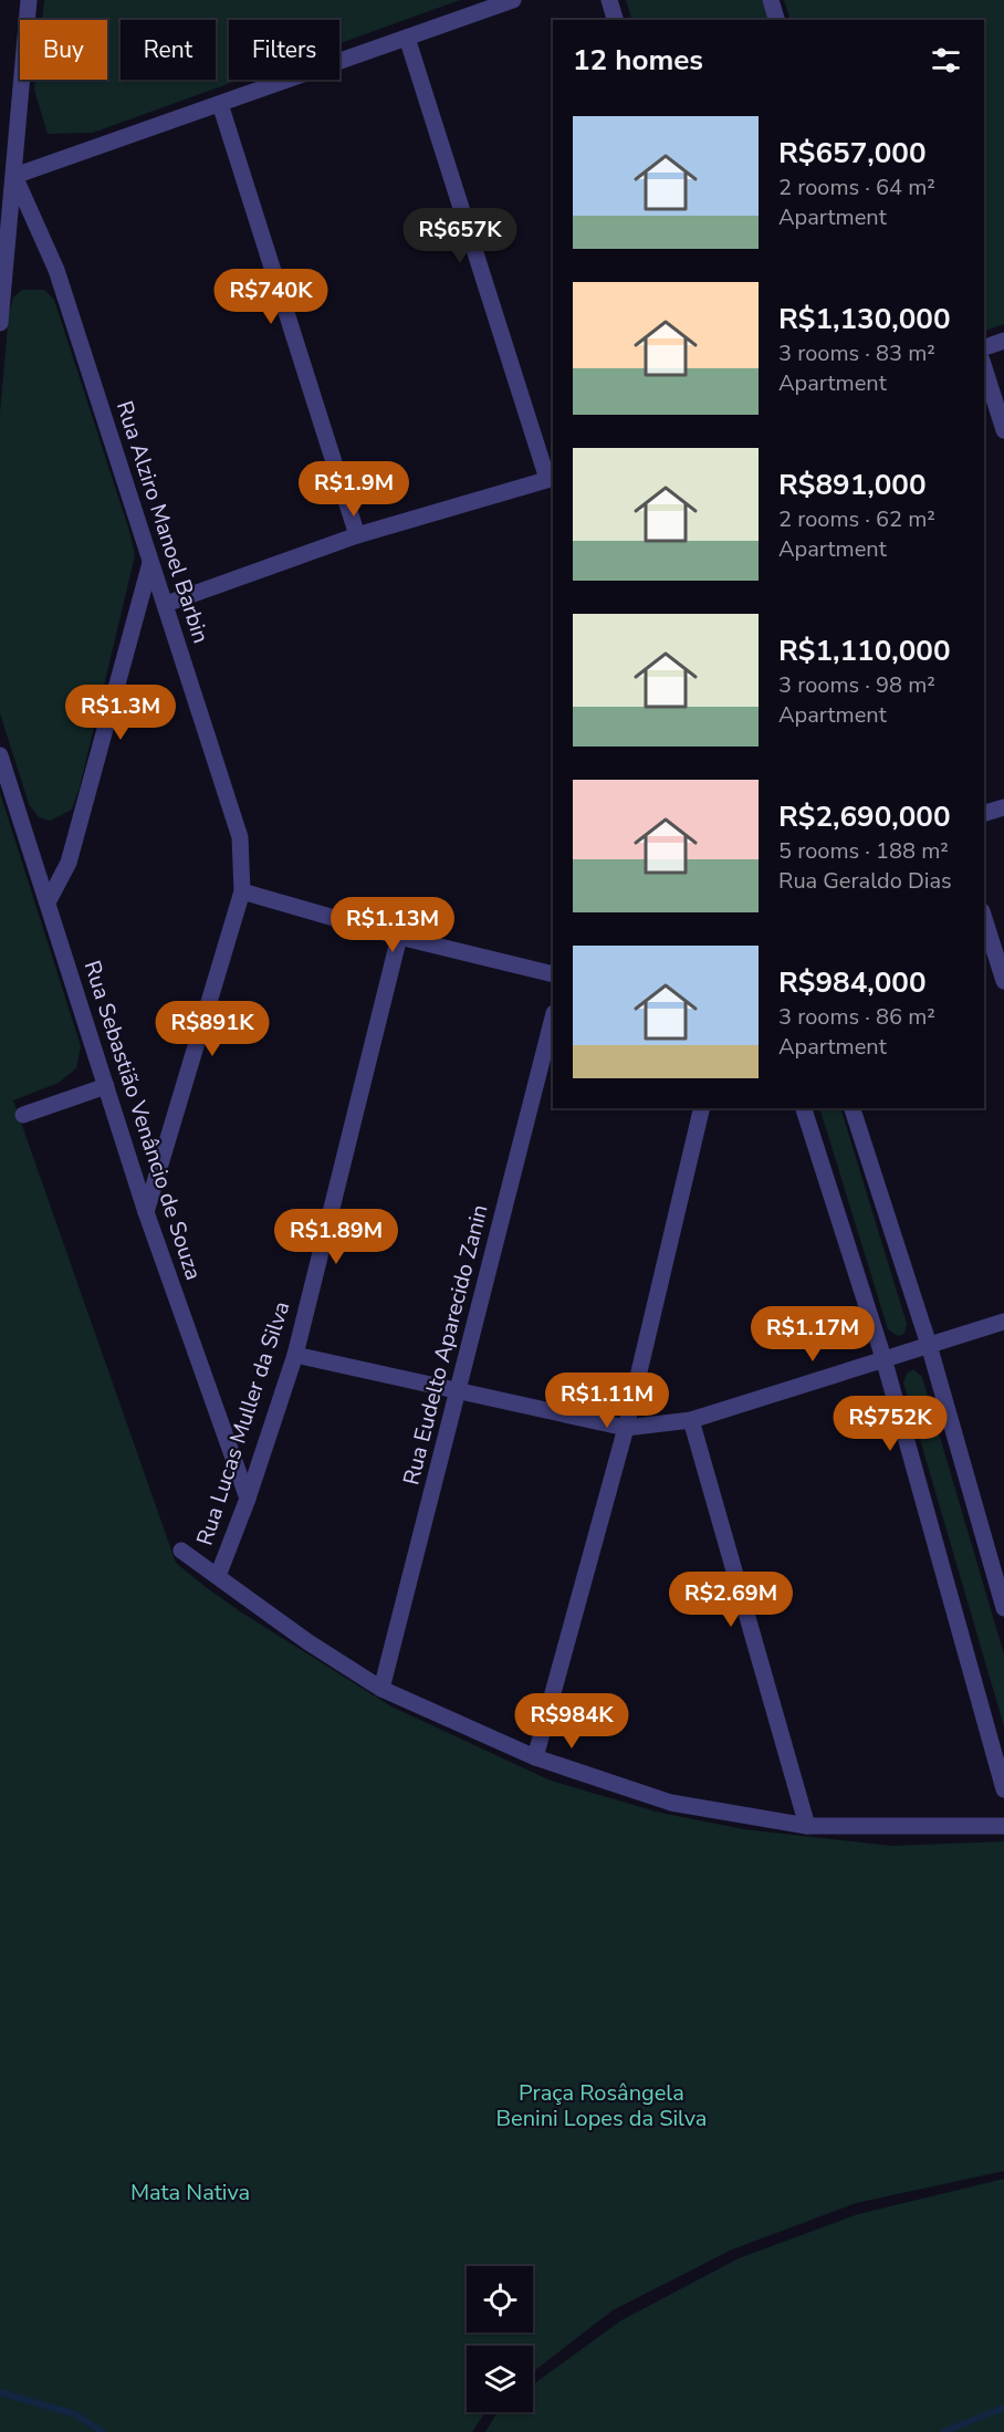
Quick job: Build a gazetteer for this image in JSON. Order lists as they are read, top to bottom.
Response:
{
  "streets": {
    "street": [
      "Rua Alziro Manoel Barbin",
      "Rua Sebastião Venâncio de Souza",
      "Rua Eudelto Aparecido Zanin",
      "Rua Lucas Muller da Silva"
    ]
  },
  "crossings": [
    ["Rua Alziro Manoel Barbin", "Rua Sebastião Venâncio de Souza"],
    ["Rua Sebastião Venâncio de Souza", "Rua Lucas Muller da Silva"]
  ],
  "parks": ["Praça Rosângela Benini Lopes da Silva", "Mata Nativa"],
  "page": {
    "chip": ["Buy", "Rent", "Filters"],
    "heading": "12 homes",
    "list": [
      {
        "name": "R$657,000",
        "note": "2 rooms · 64 m² · Apartment"
      },
      {
        "name": "R$1,130,000",
        "note": "3 rooms · 83 m² · Apartment"
      },
      {
        "name": "R$891,000",
        "note": "2 rooms · 62 m² · Apartment"
      },
      {
        "name": "R$1,110,000",
        "note": "3 rooms · 98 m² · Apartment"
      },
      {
        "name": "R$2,690,000",
        "note": "5 rooms · 188 m² · Rua Geraldo Dias"
      },
      {
        "name": "R$984,000",
        "note": "3 rooms · 86 m² · Apartment"
      }
    ],
    "price": [
      "R$657K",
      "R$740K",
      "R$1.9M",
      "R$1.3M",
      "R$1.13M",
      "R$891K",
      "R$1.89M",
      "R$1.17M",
      "R$1.11M",
      "R$752K",
      "R$2.69M",
      "R$984K"
    ]
  }
}
